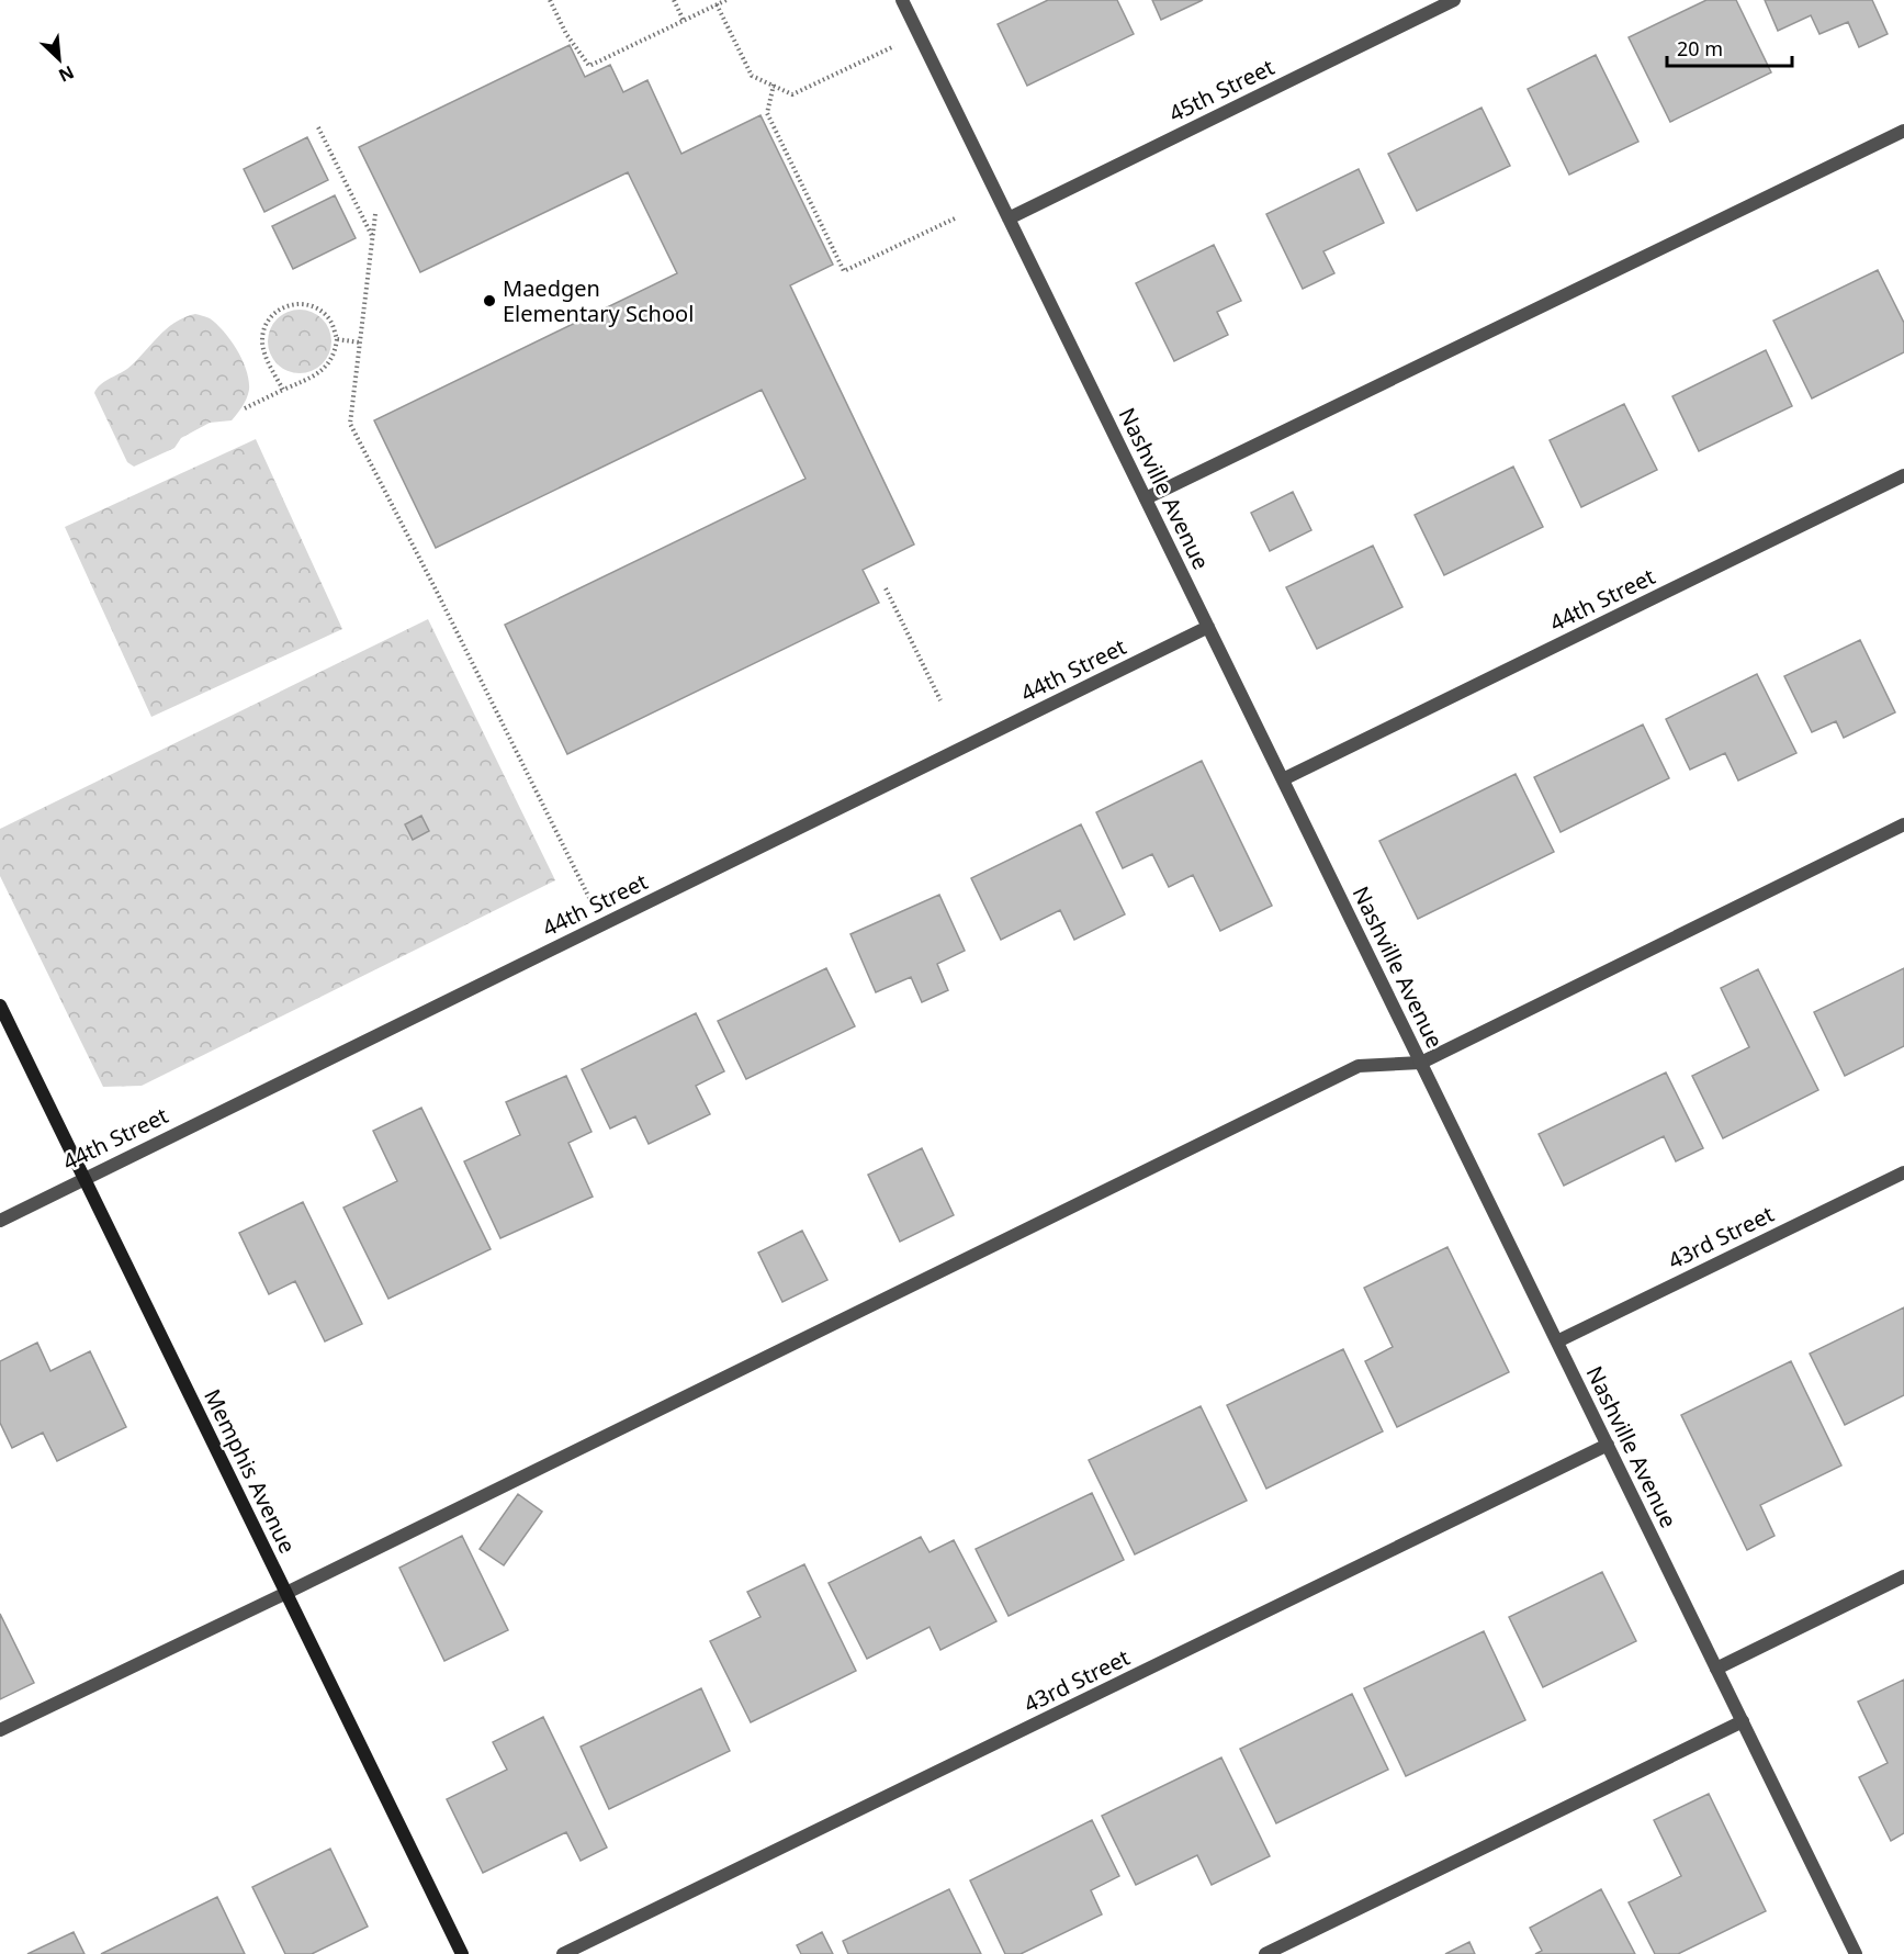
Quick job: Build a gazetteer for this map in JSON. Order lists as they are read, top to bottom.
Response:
{
  "streets": {
    "street": [
      "45th Street",
      "Nashville Avenue",
      "44th Street",
      "43rd Street",
      "Memphis Avenue"
    ]
  },
  "crossings": [
    ["45th Street", "Nashville Avenue"],
    ["Nashville Avenue", "44th Street"],
    ["Nashville Avenue", "43rd Street"],
    ["44th Street", "Memphis Avenue"]
  ],
  "places": ["Maedgen Elementary School"],
  "scale_bar": "20 m",
  "north": "bottom right"
}
